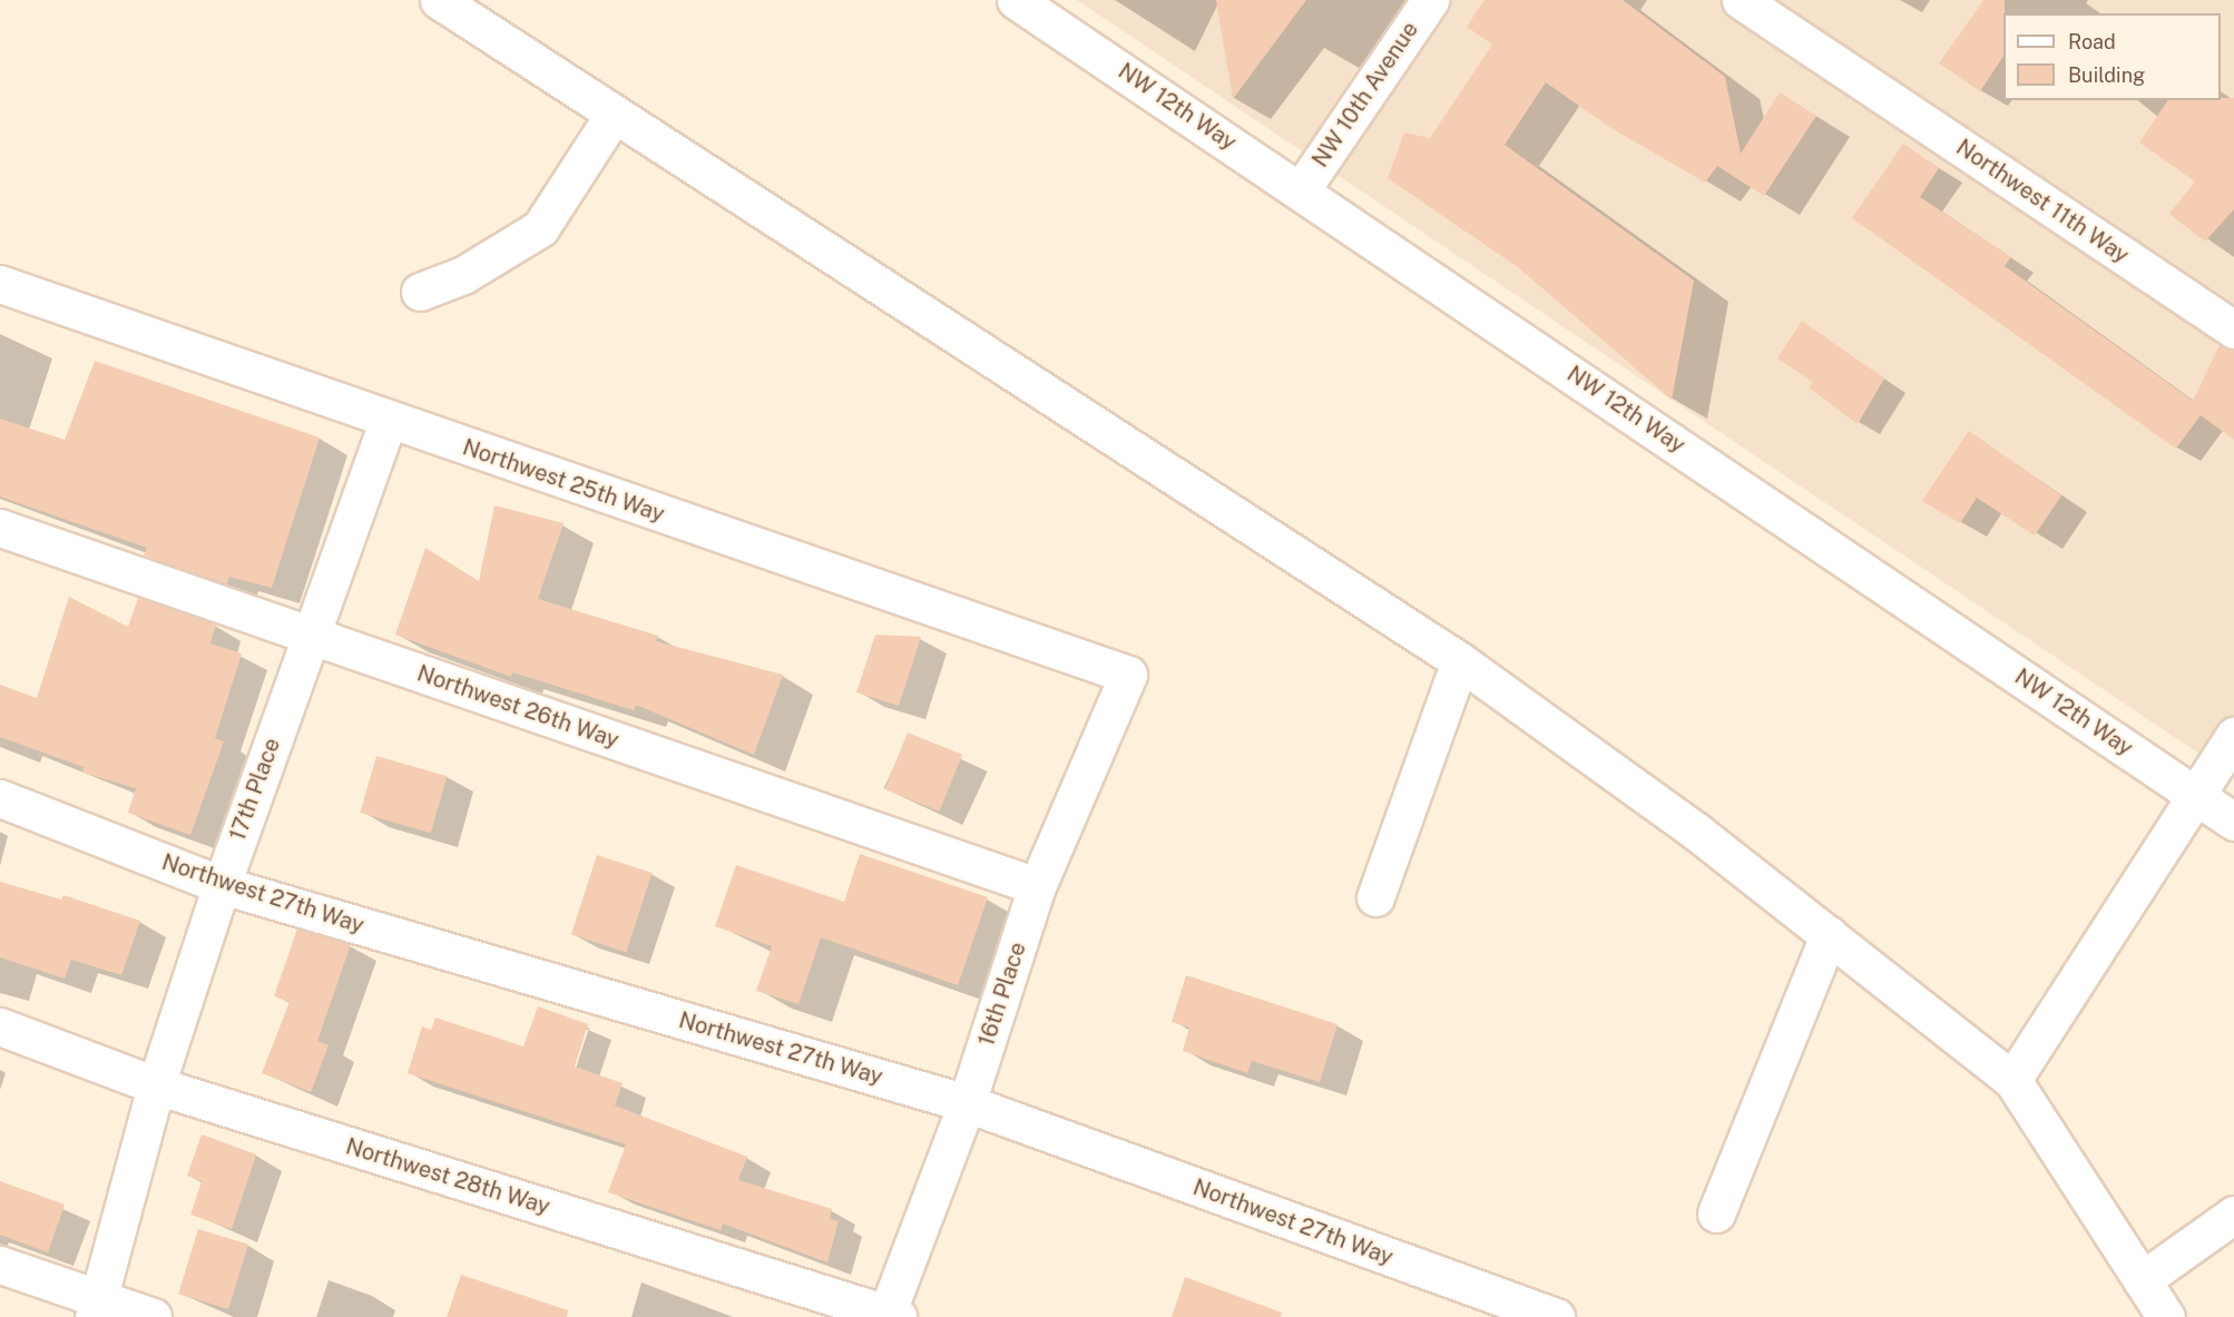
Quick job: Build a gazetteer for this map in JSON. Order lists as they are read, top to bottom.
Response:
{
  "streets": {
    "street": [
      "NW 10th Avenue",
      "NW 12th Way",
      "Northwest 11th Way",
      "Northwest 25th Way",
      "Northwest 26th Way",
      "17th Place",
      "Northwest 27th Way",
      "16th Place",
      "Northwest 28th Way"
    ]
  },
  "crossings": [
    ["NW 10th Avenue", "NW 12th Way"],
    ["Northwest 25th Way", "17th Place"],
    ["Northwest 25th Way", "16th Place"],
    ["Northwest 26th Way", "17th Place"],
    ["Northwest 26th Way", "16th Place"],
    ["17th Place", "Northwest 27th Way"],
    ["17th Place", "Northwest 28th Way"],
    ["Northwest 27th Way", "16th Place"],
    ["16th Place", "Northwest 28th Way"]
  ],
  "legend": ["Road", "Building"]
}
